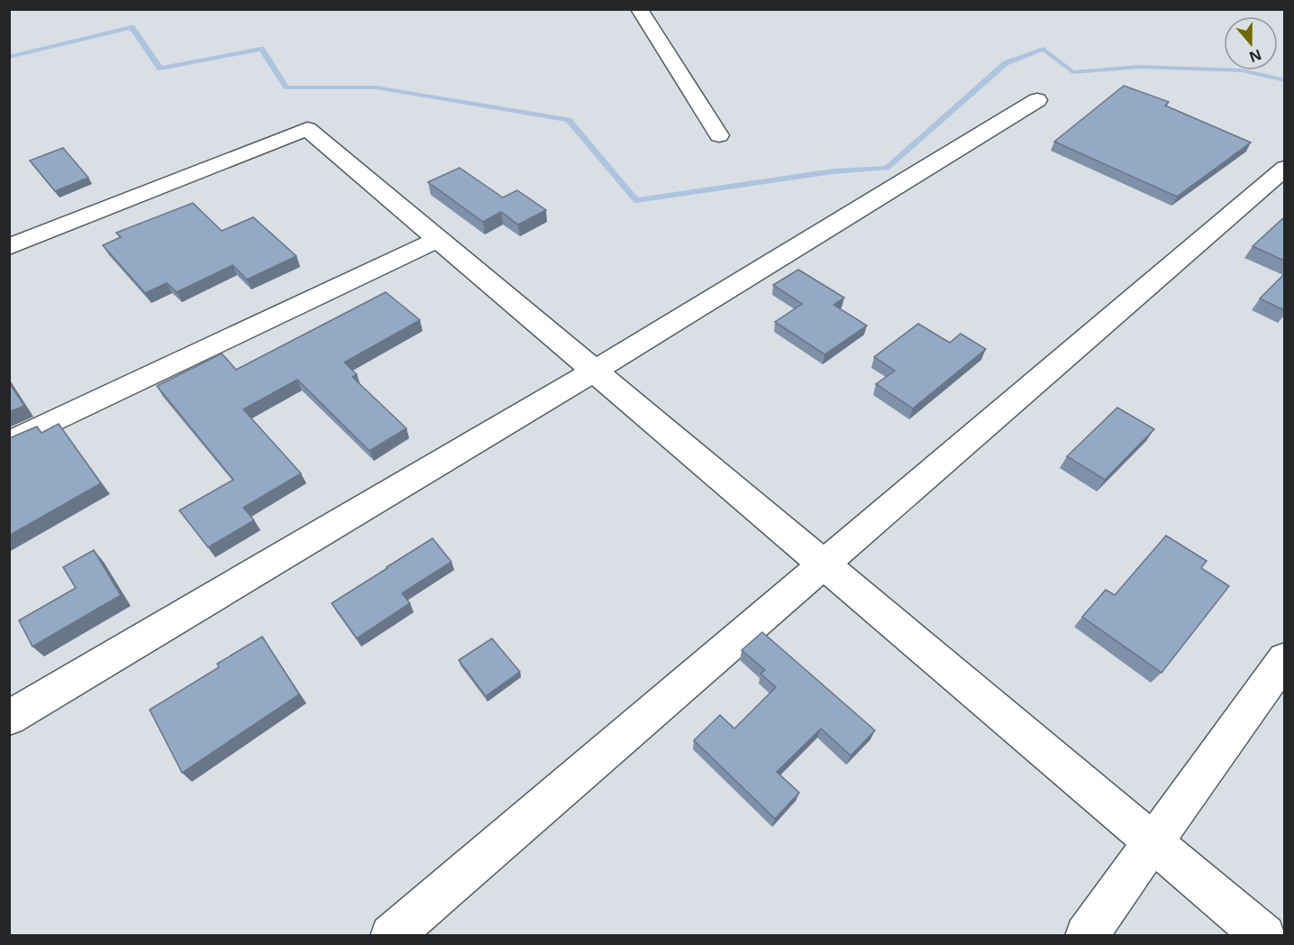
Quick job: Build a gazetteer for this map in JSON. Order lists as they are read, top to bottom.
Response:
{
  "north": "bottom"
}
